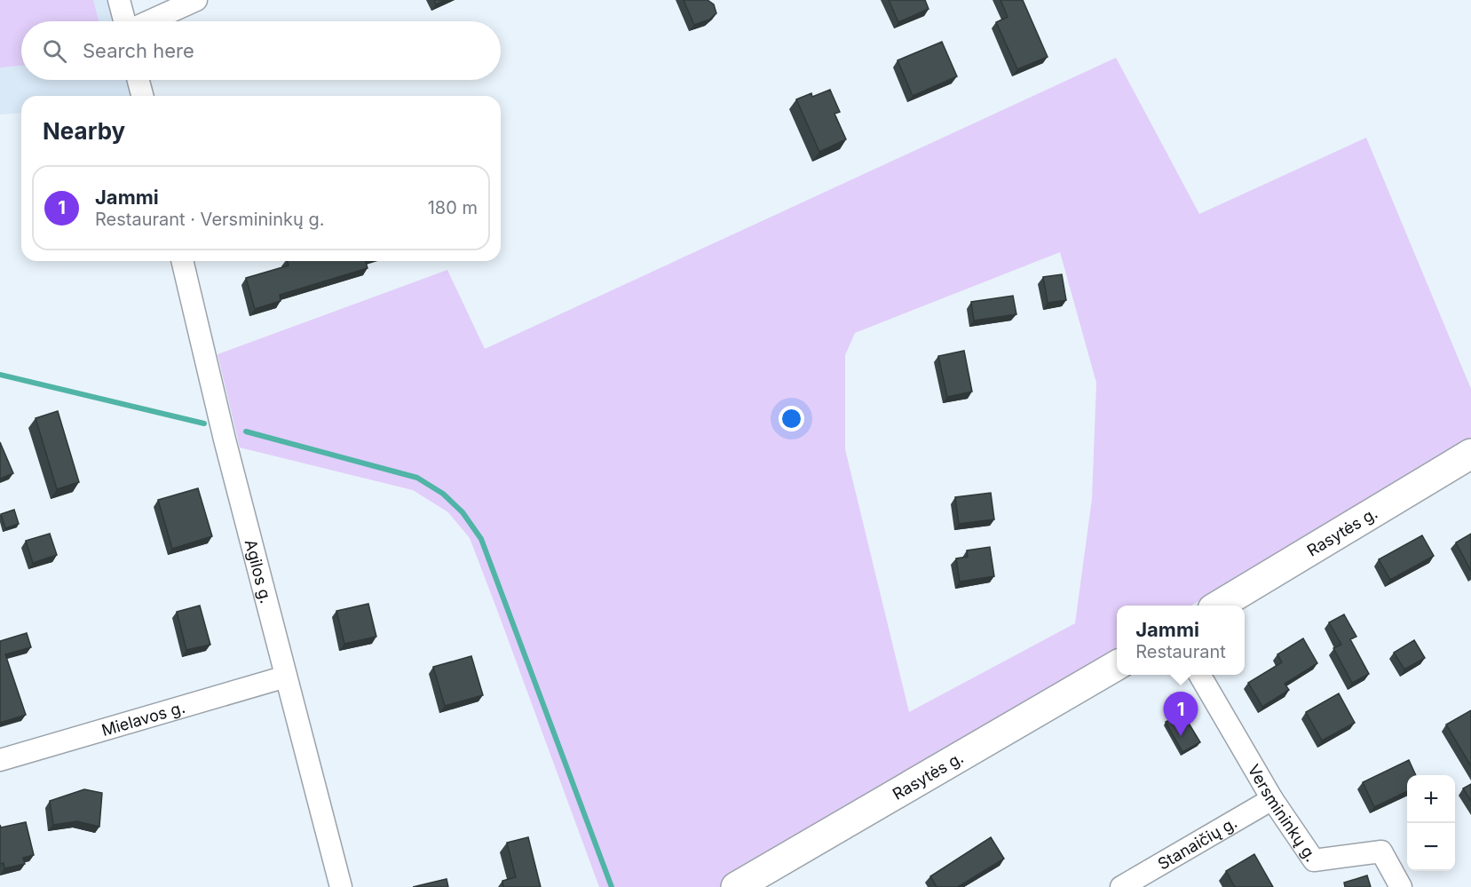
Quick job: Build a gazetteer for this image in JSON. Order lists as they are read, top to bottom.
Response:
{
  "streets": {
    "main road": ["Rasytės g."],
    "street": [
      "Agilos g.",
      "Mielavos g.",
      "Versmininkų g.",
      "Stanaičių g."
    ]
  },
  "crossings": [
    ["Agilos g.", "Mielavos g."],
    ["Versmininkų g.", "Stanaičių g."]
  ],
  "page": {
    "search": "Search here",
    "heading": "Nearby",
    "list": [
      {
        "mark": "1",
        "name": "Jammi",
        "note": "Restaurant · Versmininkų g.",
        "value": "180 m"
      }
    ],
    "popup": ["Jammi", "Restaurant"],
    "pins": "1",
    "map_buttons": ["+", "−"]
  }
}
